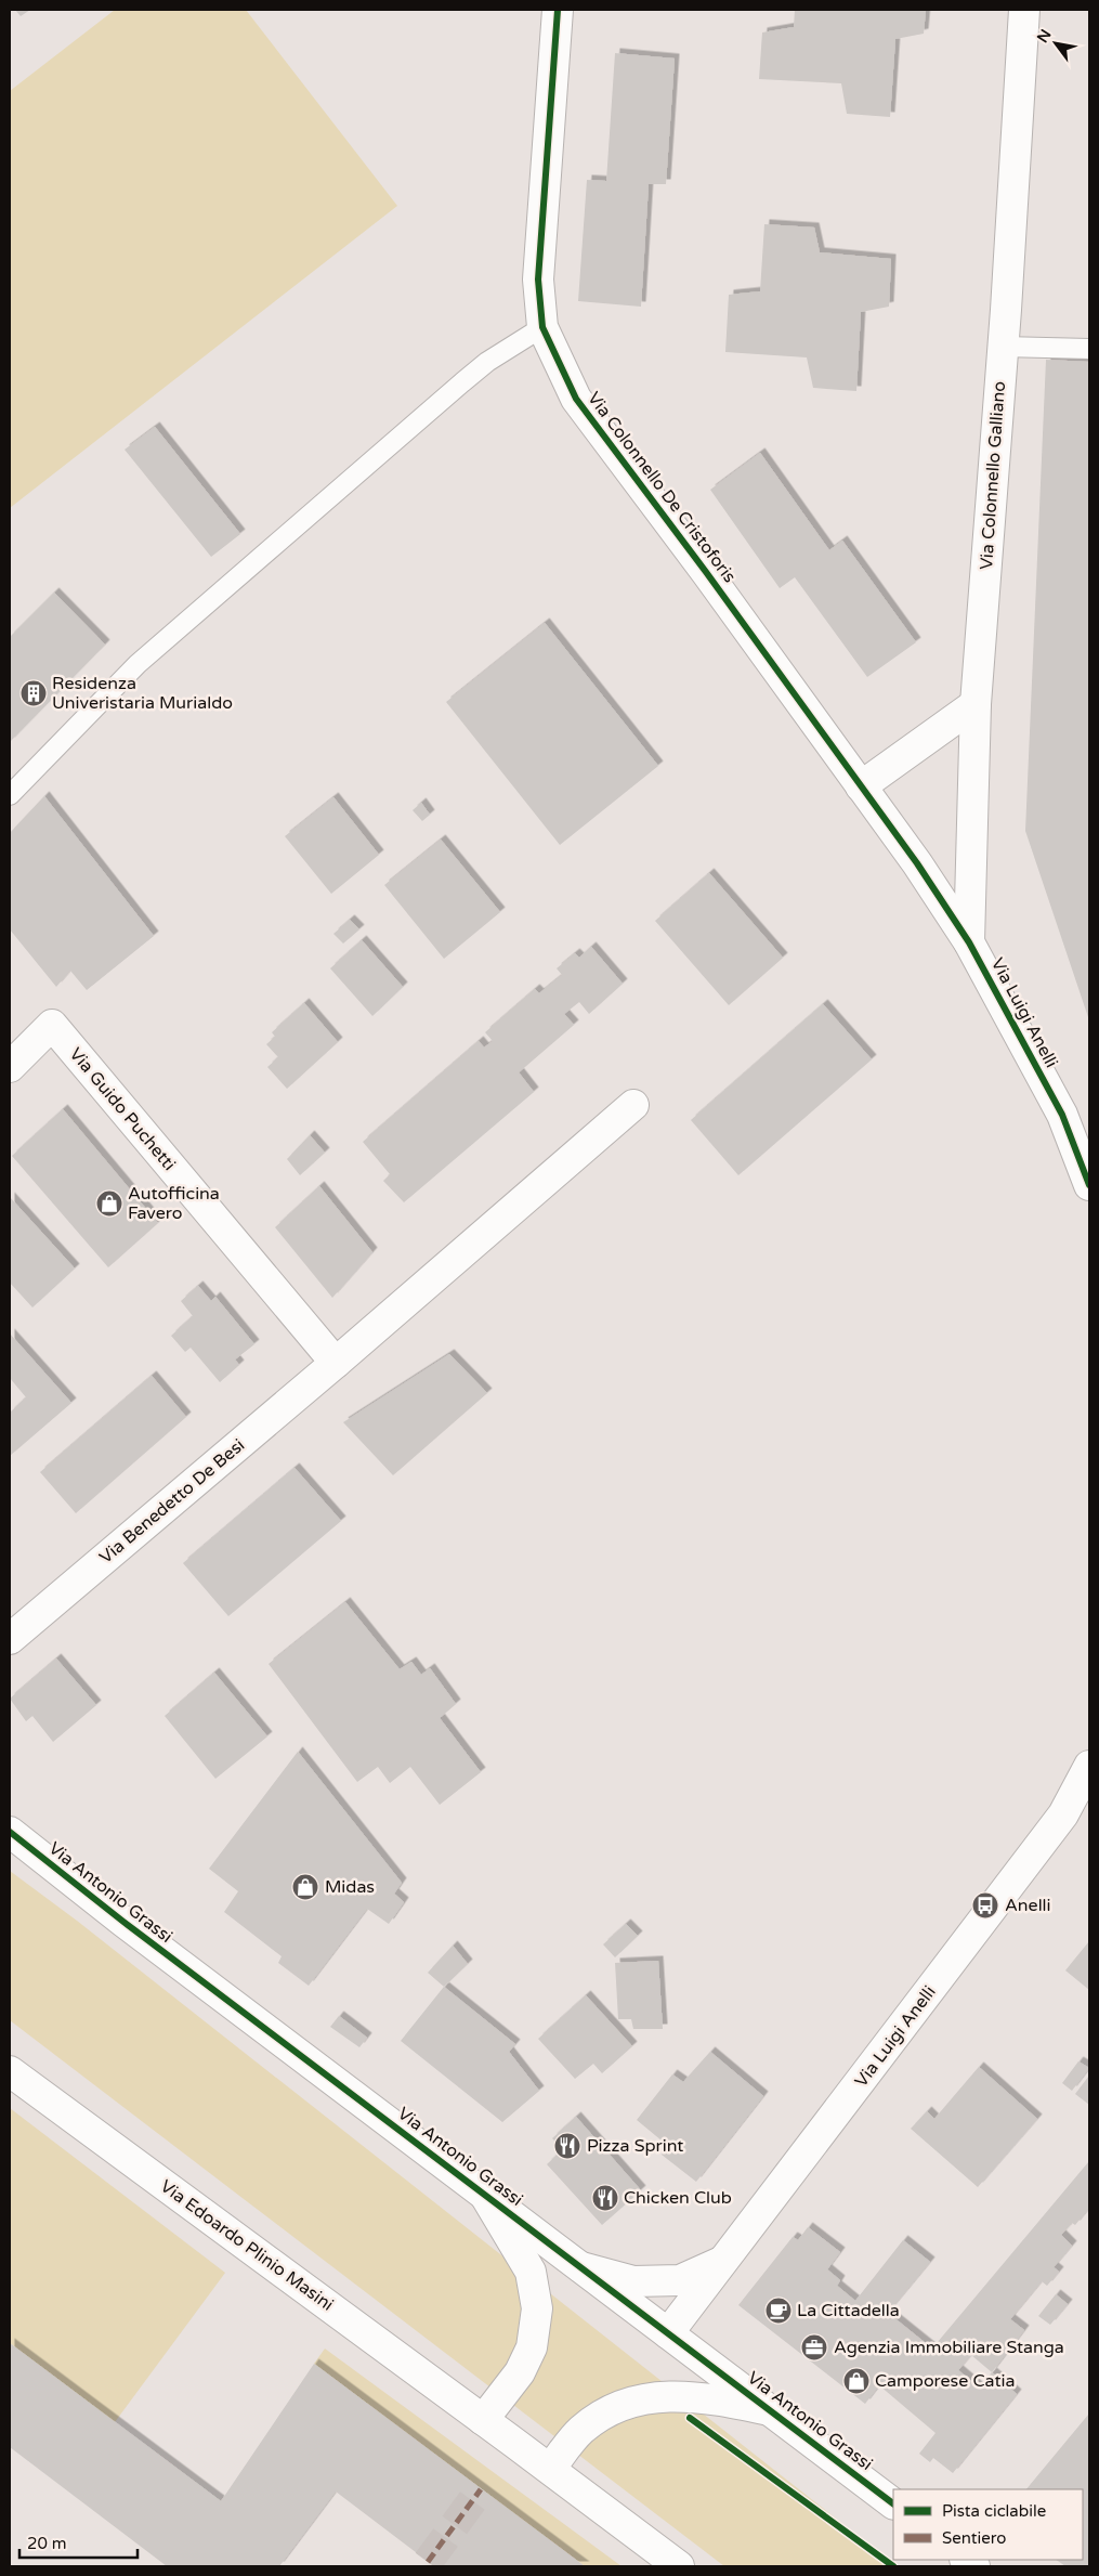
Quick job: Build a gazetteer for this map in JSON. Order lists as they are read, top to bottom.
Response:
{
  "streets": {
    "street": [
      "Via Colonnello Galliano",
      "Via Colonnello De Cristoforis",
      "Via Luigi Anelli",
      "Via Guido Puchetti",
      "Via Benedetto De Besi",
      "Via Antonio Grassi",
      "Via Edoardo Plinio Masini"
    ]
  },
  "crossings": [
    ["Via Colonnello Galliano", "Via Luigi Anelli"],
    ["Via Colonnello De Cristoforis", "Via Luigi Anelli"],
    ["Via Luigi Anelli", "Via Antonio Grassi"],
    ["Via Guido Puchetti", "Via Benedetto De Besi"]
  ],
  "places": {
    "building": ["Residenza Univeristaria Murialdo"],
    "shop": ["Autofficina Favero", "Midas", "Camporese Catia"],
    "bus stop": ["Anelli"],
    "restaurant": ["Pizza Sprint", "Chicken Club"],
    "cafe": ["La Cittadella"],
    "office": ["Agenzia Immobiliare Stanga"]
  },
  "legend": ["Pista ciclabile", "Sentiero"],
  "scale_bar": "20 m",
  "north": "top left"
}
